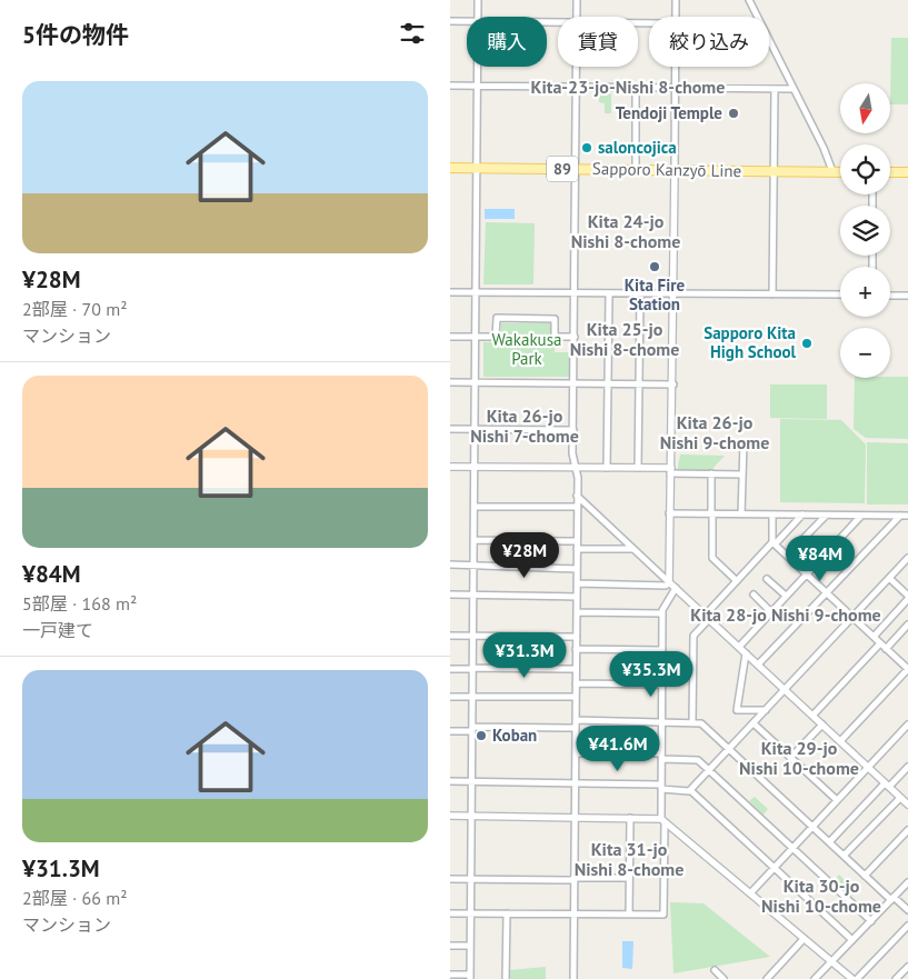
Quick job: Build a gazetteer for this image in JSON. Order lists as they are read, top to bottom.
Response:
{
  "streets": {
    "main road": ["89", "Sapporo Kanzyō Line"]
  },
  "districts": [
    "Kita-23-jo-Nishi 8-chome",
    "Kita 24-jo Nishi 8-chome",
    "Kita 25-jo Nishi 8-chome",
    "Kita 26-jo Nishi 7-chome",
    "Kita 26-jo Nishi 9-chome",
    "Kita 28-jo Nishi 9-chome",
    "Kita 29-jo Nishi 10-chome",
    "Kita 31-jo Nishi 8-chome",
    "Kita 30-jo Nishi 10-chome"
  ],
  "parks": ["Wakakusa Park"],
  "places": [
    "Tendoji Temple",
    "saloncojica",
    "Kita Fire Station",
    "Sapporo Kita High School",
    "Koban"
  ],
  "north": "bottom",
  "page": {
    "heading": "5件の物件",
    "chip": ["購入", "賃貸", "絞り込み"],
    "list": [
      {
        "name": "¥28M",
        "note": "2部屋 · 70 m² · マンション"
      },
      {
        "name": "¥84M",
        "note": "5部屋 · 168 m² · 一戸建て"
      },
      {
        "name": "¥31.3M",
        "note": "2部屋 · 66 m² · マンション"
      }
    ],
    "map_buttons": ["+", "−"],
    "price": [
      "¥28M",
      "¥84M",
      "¥31.3M",
      "¥35.3M",
      "¥41.6M"
    ]
  }
}
